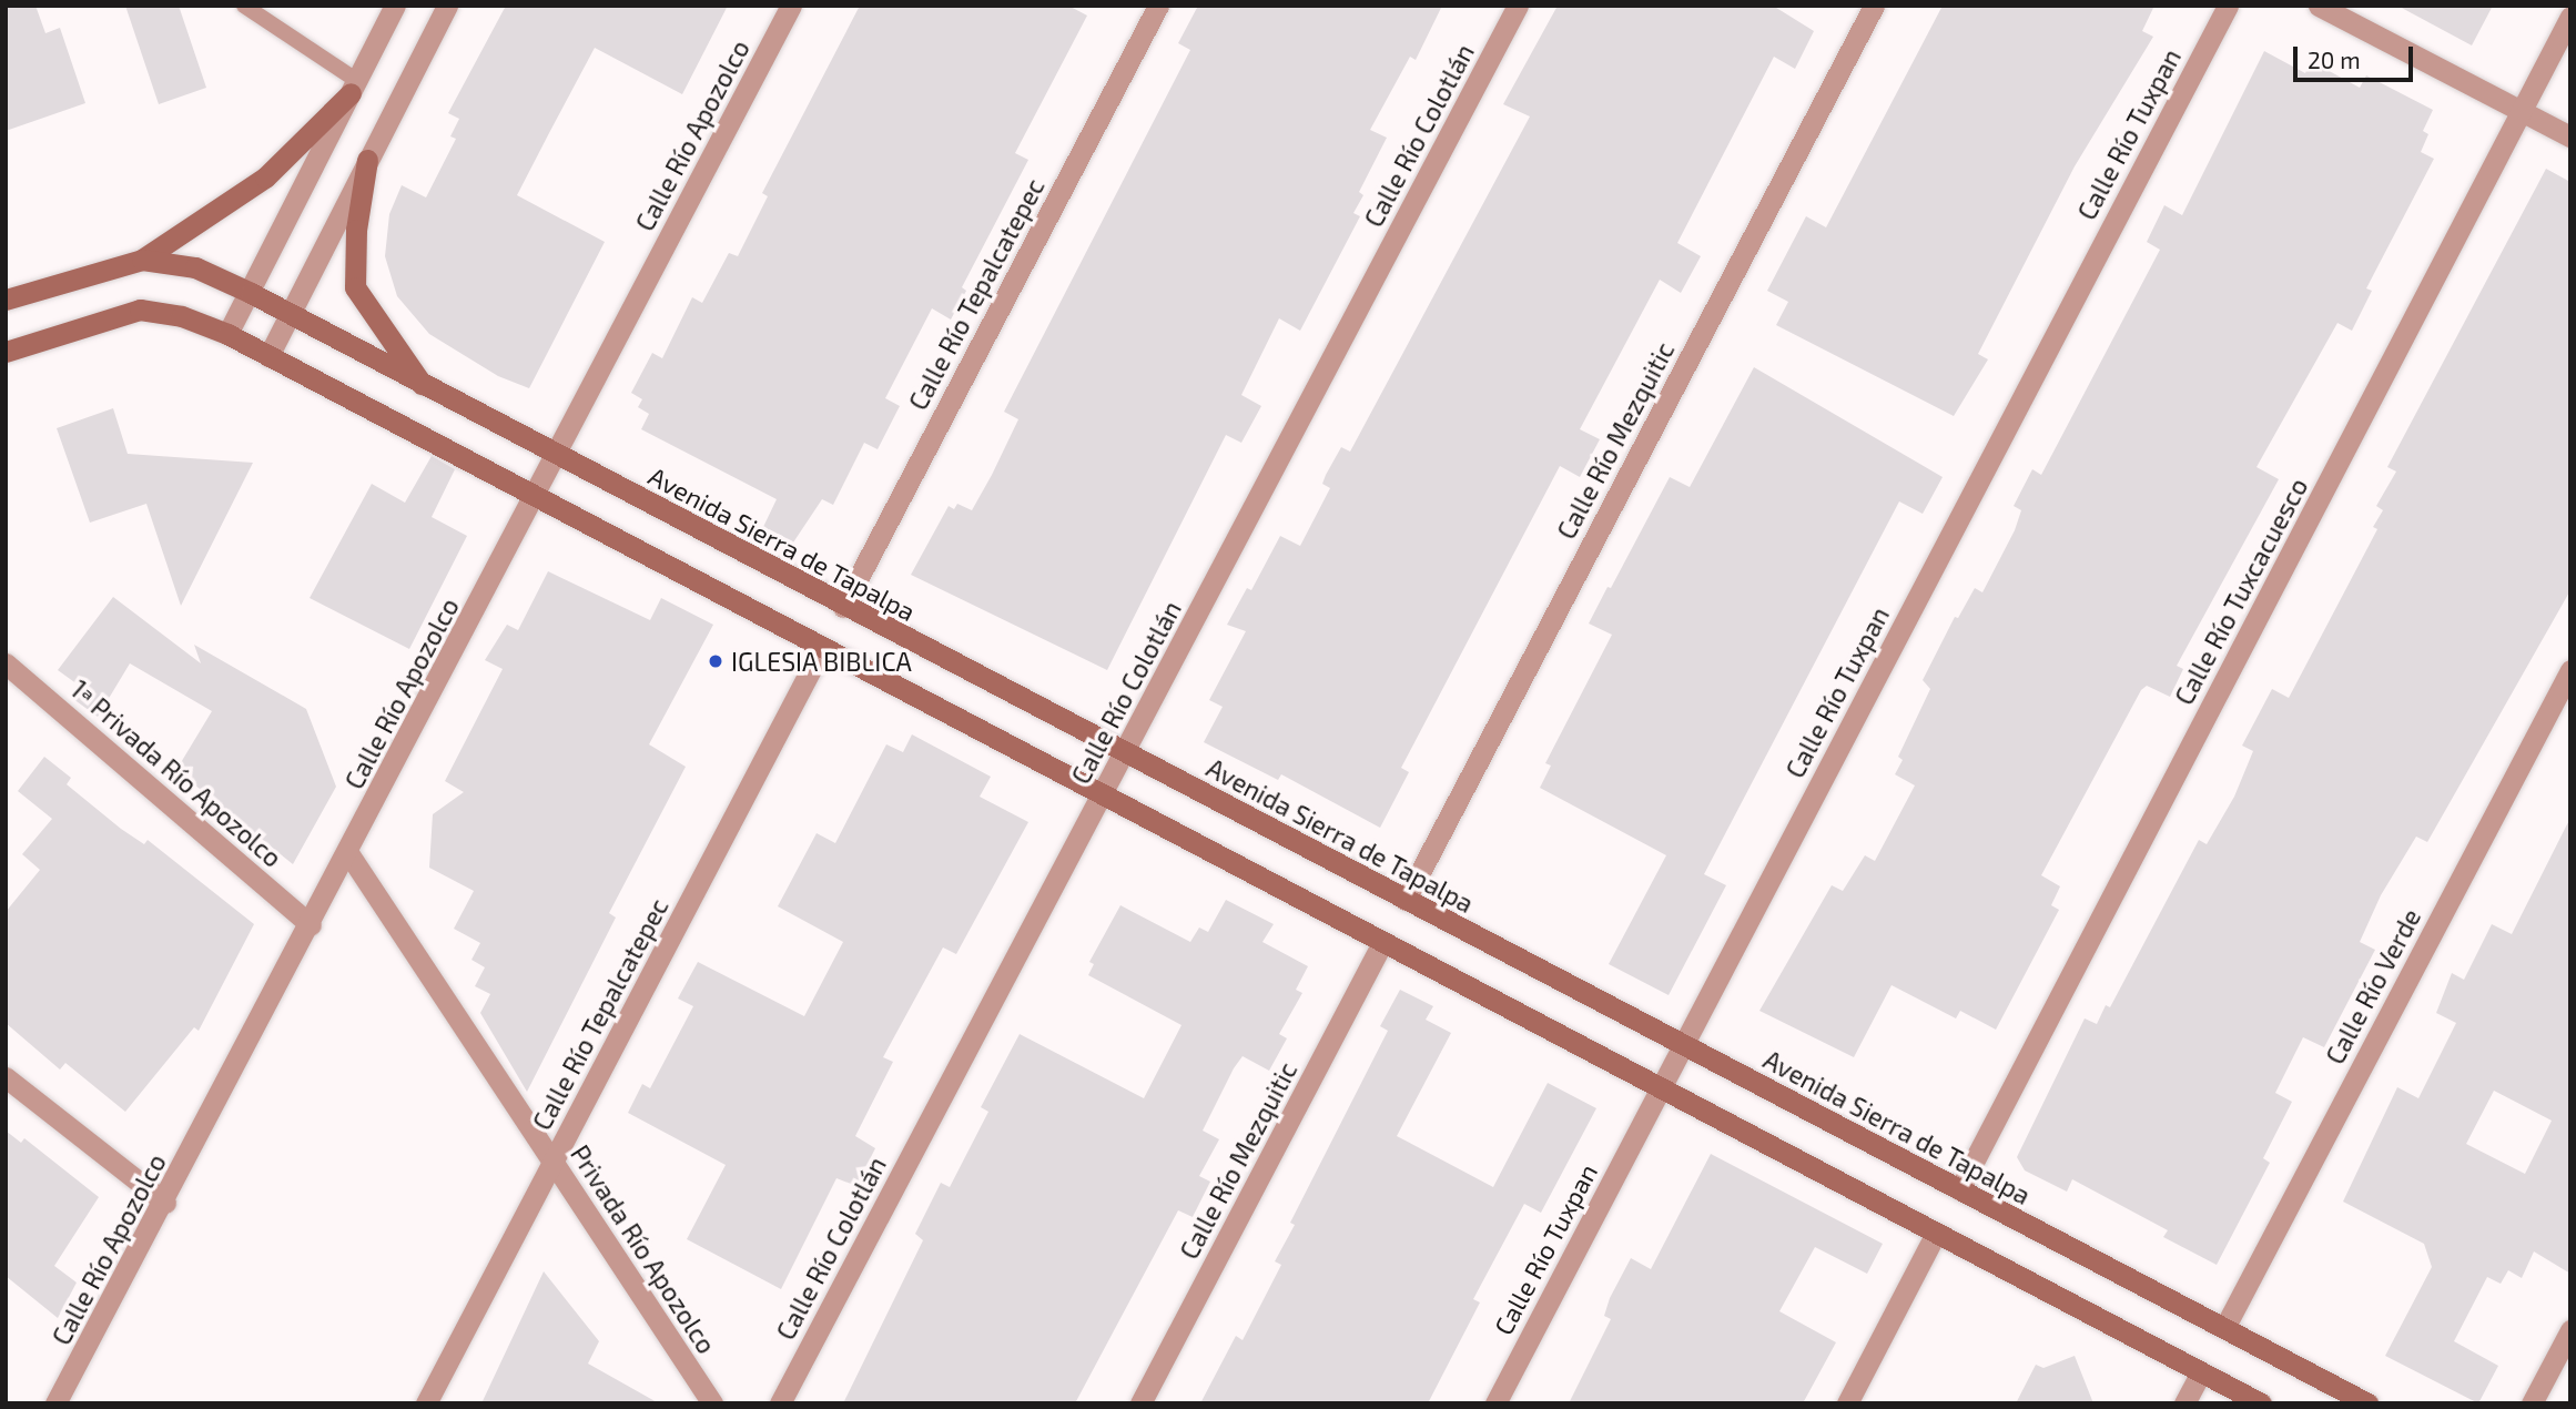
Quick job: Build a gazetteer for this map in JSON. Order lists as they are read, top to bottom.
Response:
{
  "streets": {
    "main road": ["Avenida Sierra de Tapalpa"],
    "street": [
      "Calle Río Tuxpan",
      "Calle Río Apozolco",
      "Calle Río Colotlán",
      "Calle Río Tepalcatepec",
      "Calle Río Mezquitic",
      "Calle Río Tuxcacuesco",
      "1ª Privada Río Apozolco",
      "Calle Río Verde",
      "Privada Río Apozolco"
    ]
  },
  "crossings": [
    ["Calle Río Tuxpan", "Avenida Sierra de Tapalpa"],
    ["Calle Río Apozolco", "Avenida Sierra de Tapalpa"],
    ["Calle Río Apozolco", "1ª Privada Río Apozolco"],
    ["Calle Río Apozolco", "Privada Río Apozolco"],
    ["Calle Río Colotlán", "Avenida Sierra de Tapalpa"],
    ["Calle Río Tepalcatepec", "Avenida Sierra de Tapalpa"],
    ["Calle Río Tepalcatepec", "Privada Río Apozolco"],
    ["Calle Río Mezquitic", "Avenida Sierra de Tapalpa"],
    ["Avenida Sierra de Tapalpa", "Calle Río Tuxcacuesco"],
    ["Avenida Sierra de Tapalpa", "Calle Río Verde"]
  ],
  "places": ["IGLESIA BIBLICA"],
  "scale_bar": "20 m"
}
